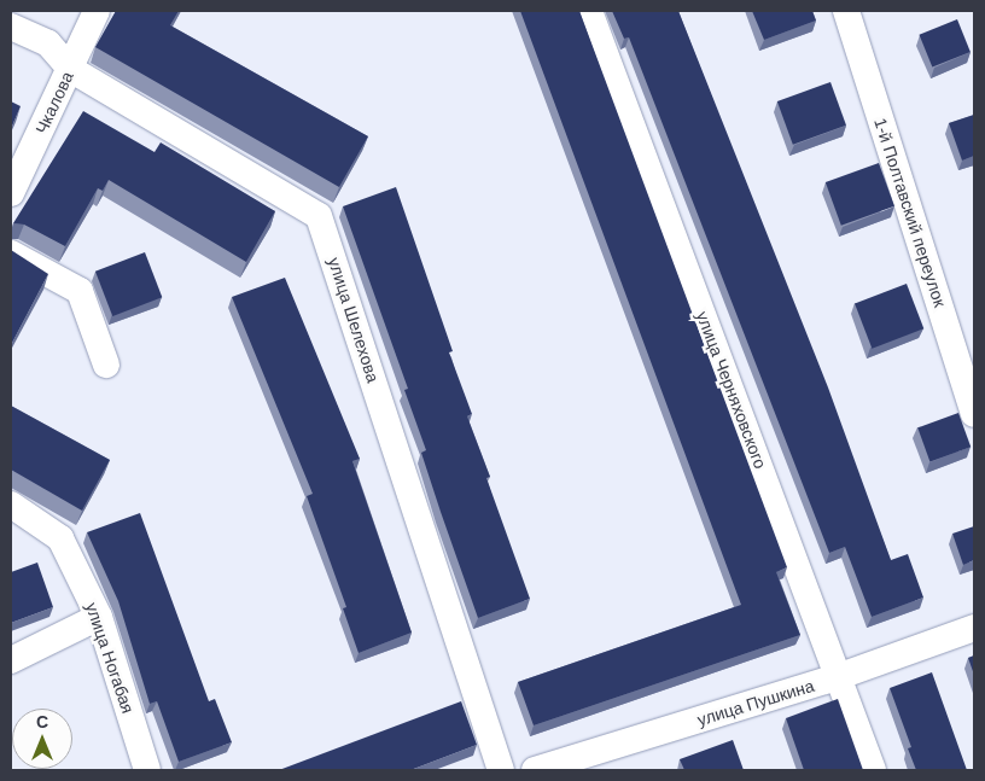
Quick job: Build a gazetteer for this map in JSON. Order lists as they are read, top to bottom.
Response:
{
  "streets": {
    "street": [
      "Чкалова",
      "1-й Полтавский переулок",
      "улица Шелехова",
      "улица Черняховского",
      "улица Ногабая",
      "улица Пушкина"
    ]
  },
  "crossings": [
    ["Чкалова", "улица Шелехова"],
    ["улица Черняховского", "улица Пушкина"]
  ],
  "north": "top"
}
